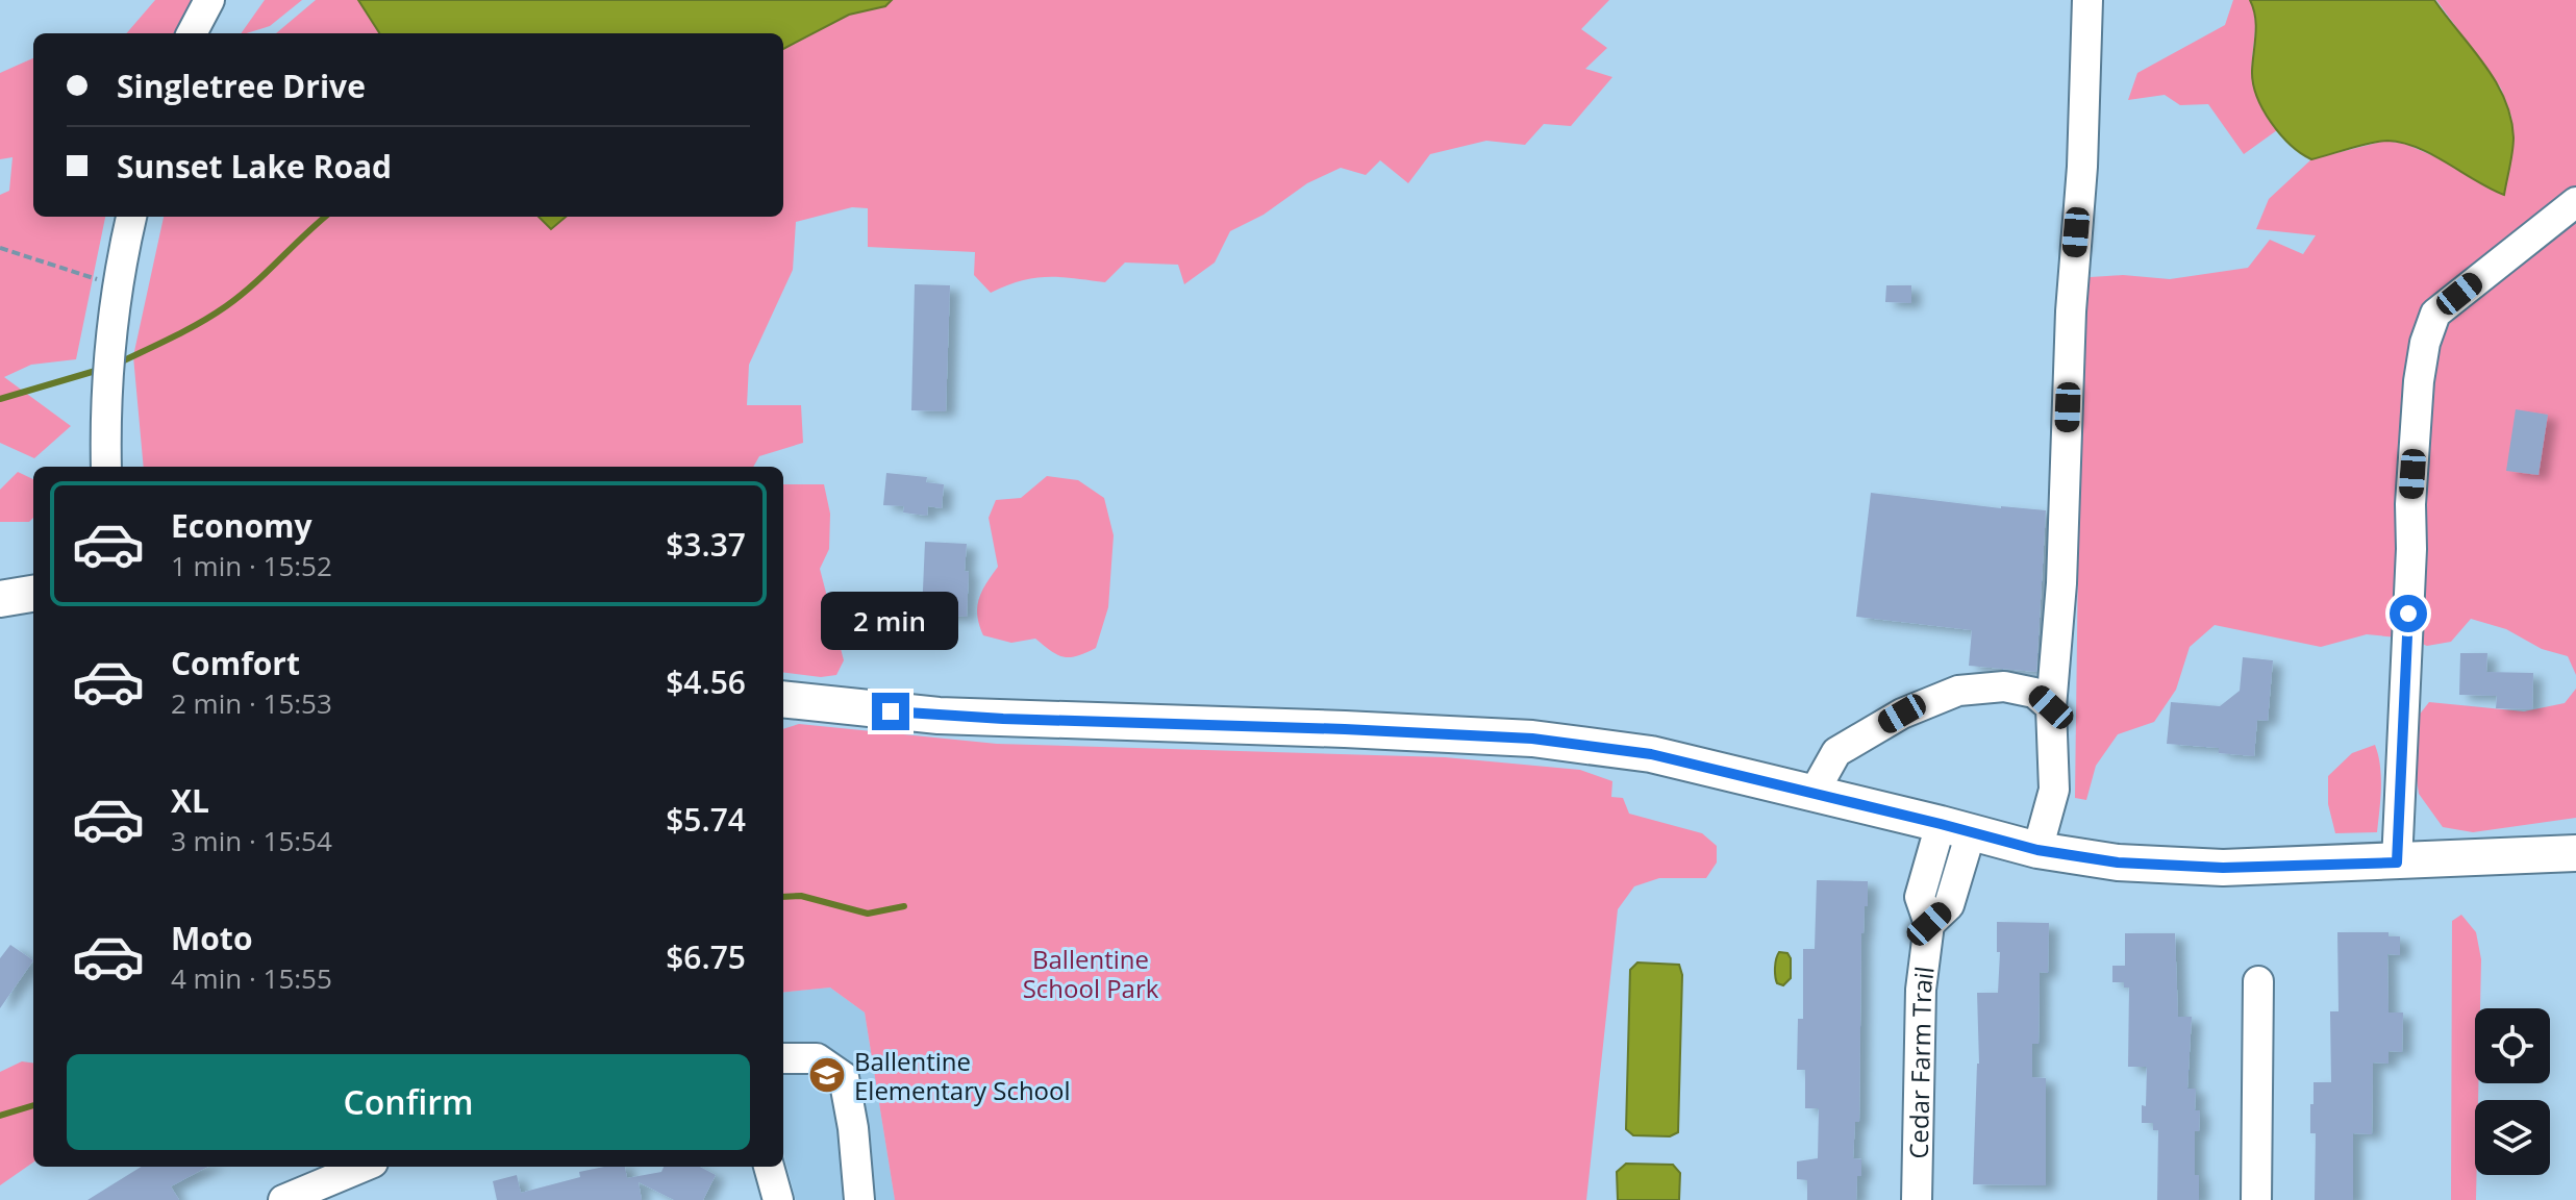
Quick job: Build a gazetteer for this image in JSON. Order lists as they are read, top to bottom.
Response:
{
  "streets": {
    "street": ["Cedar Farm Trail"]
  },
  "parks": ["Ballentine School Park"],
  "places": {
    "school or university": ["Ballentine Elementary School"]
  },
  "page": {
    "banner": ["Singletree Drive", "Sunset Lake Road"],
    "list": [
      {
        "name": "Economy",
        "note": "1 min · 15:52",
        "value": "$3.37"
      },
      {
        "name": "Comfort",
        "note": "2 min · 15:53",
        "value": "$4.56"
      },
      {
        "name": "XL",
        "note": "3 min · 15:54",
        "value": "$5.74"
      },
      {
        "name": "Moto",
        "note": "4 min · 15:55",
        "value": "$6.75"
      }
    ],
    "bubble": "2 min",
    "buttons": "Confirm"
  }
}
